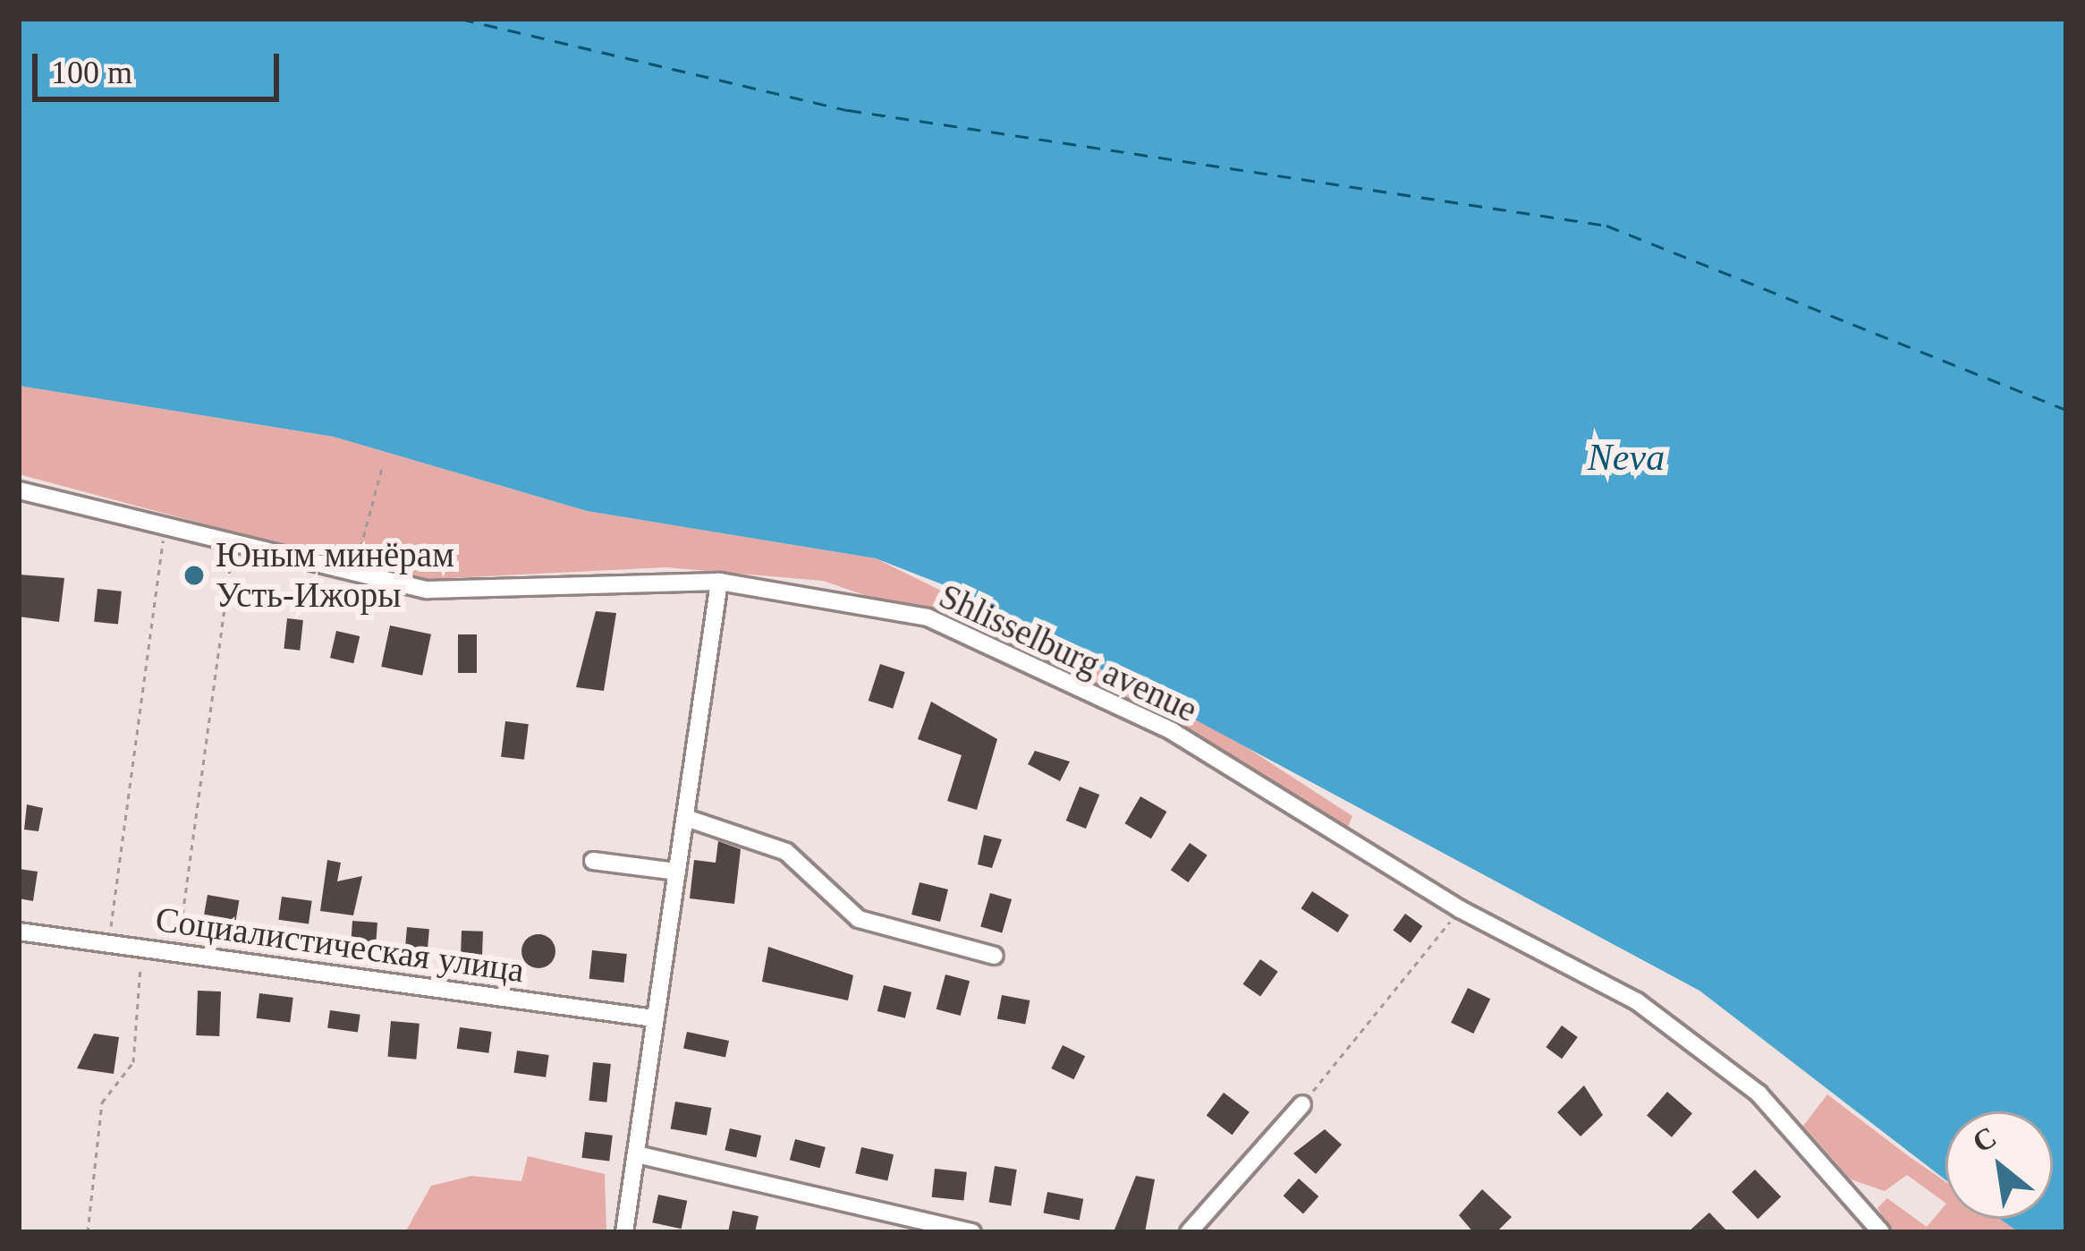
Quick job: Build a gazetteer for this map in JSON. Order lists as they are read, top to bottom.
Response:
{
  "streets": {
    "street": ["Shlisselburg avenue", "Социалистическая улица"]
  },
  "water": ["Neva"],
  "places": ["Юным минёрам Усть-Ижоры"],
  "scale_bar": "100 m",
  "north": "top left"
}
